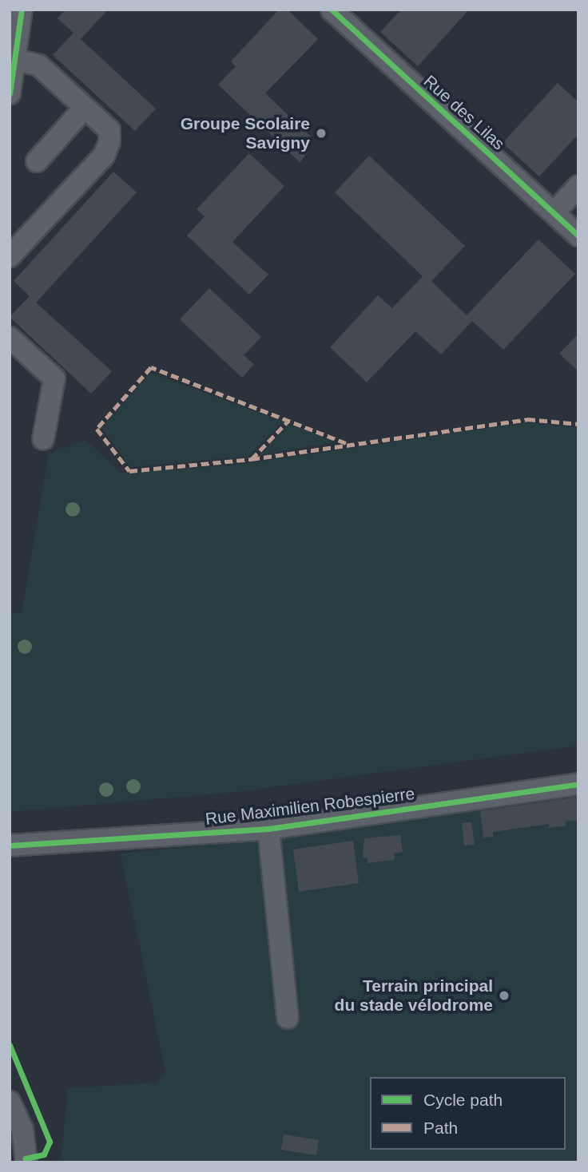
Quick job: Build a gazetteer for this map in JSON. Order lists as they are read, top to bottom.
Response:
{
  "streets": {
    "street": ["Rue des Lilas", "Rue Maximilien Robespierre"]
  },
  "places": ["Groupe Scolaire Savigny", "Terrain principal du stade vélodrome"],
  "legend": ["Cycle path", "Path"]
}
